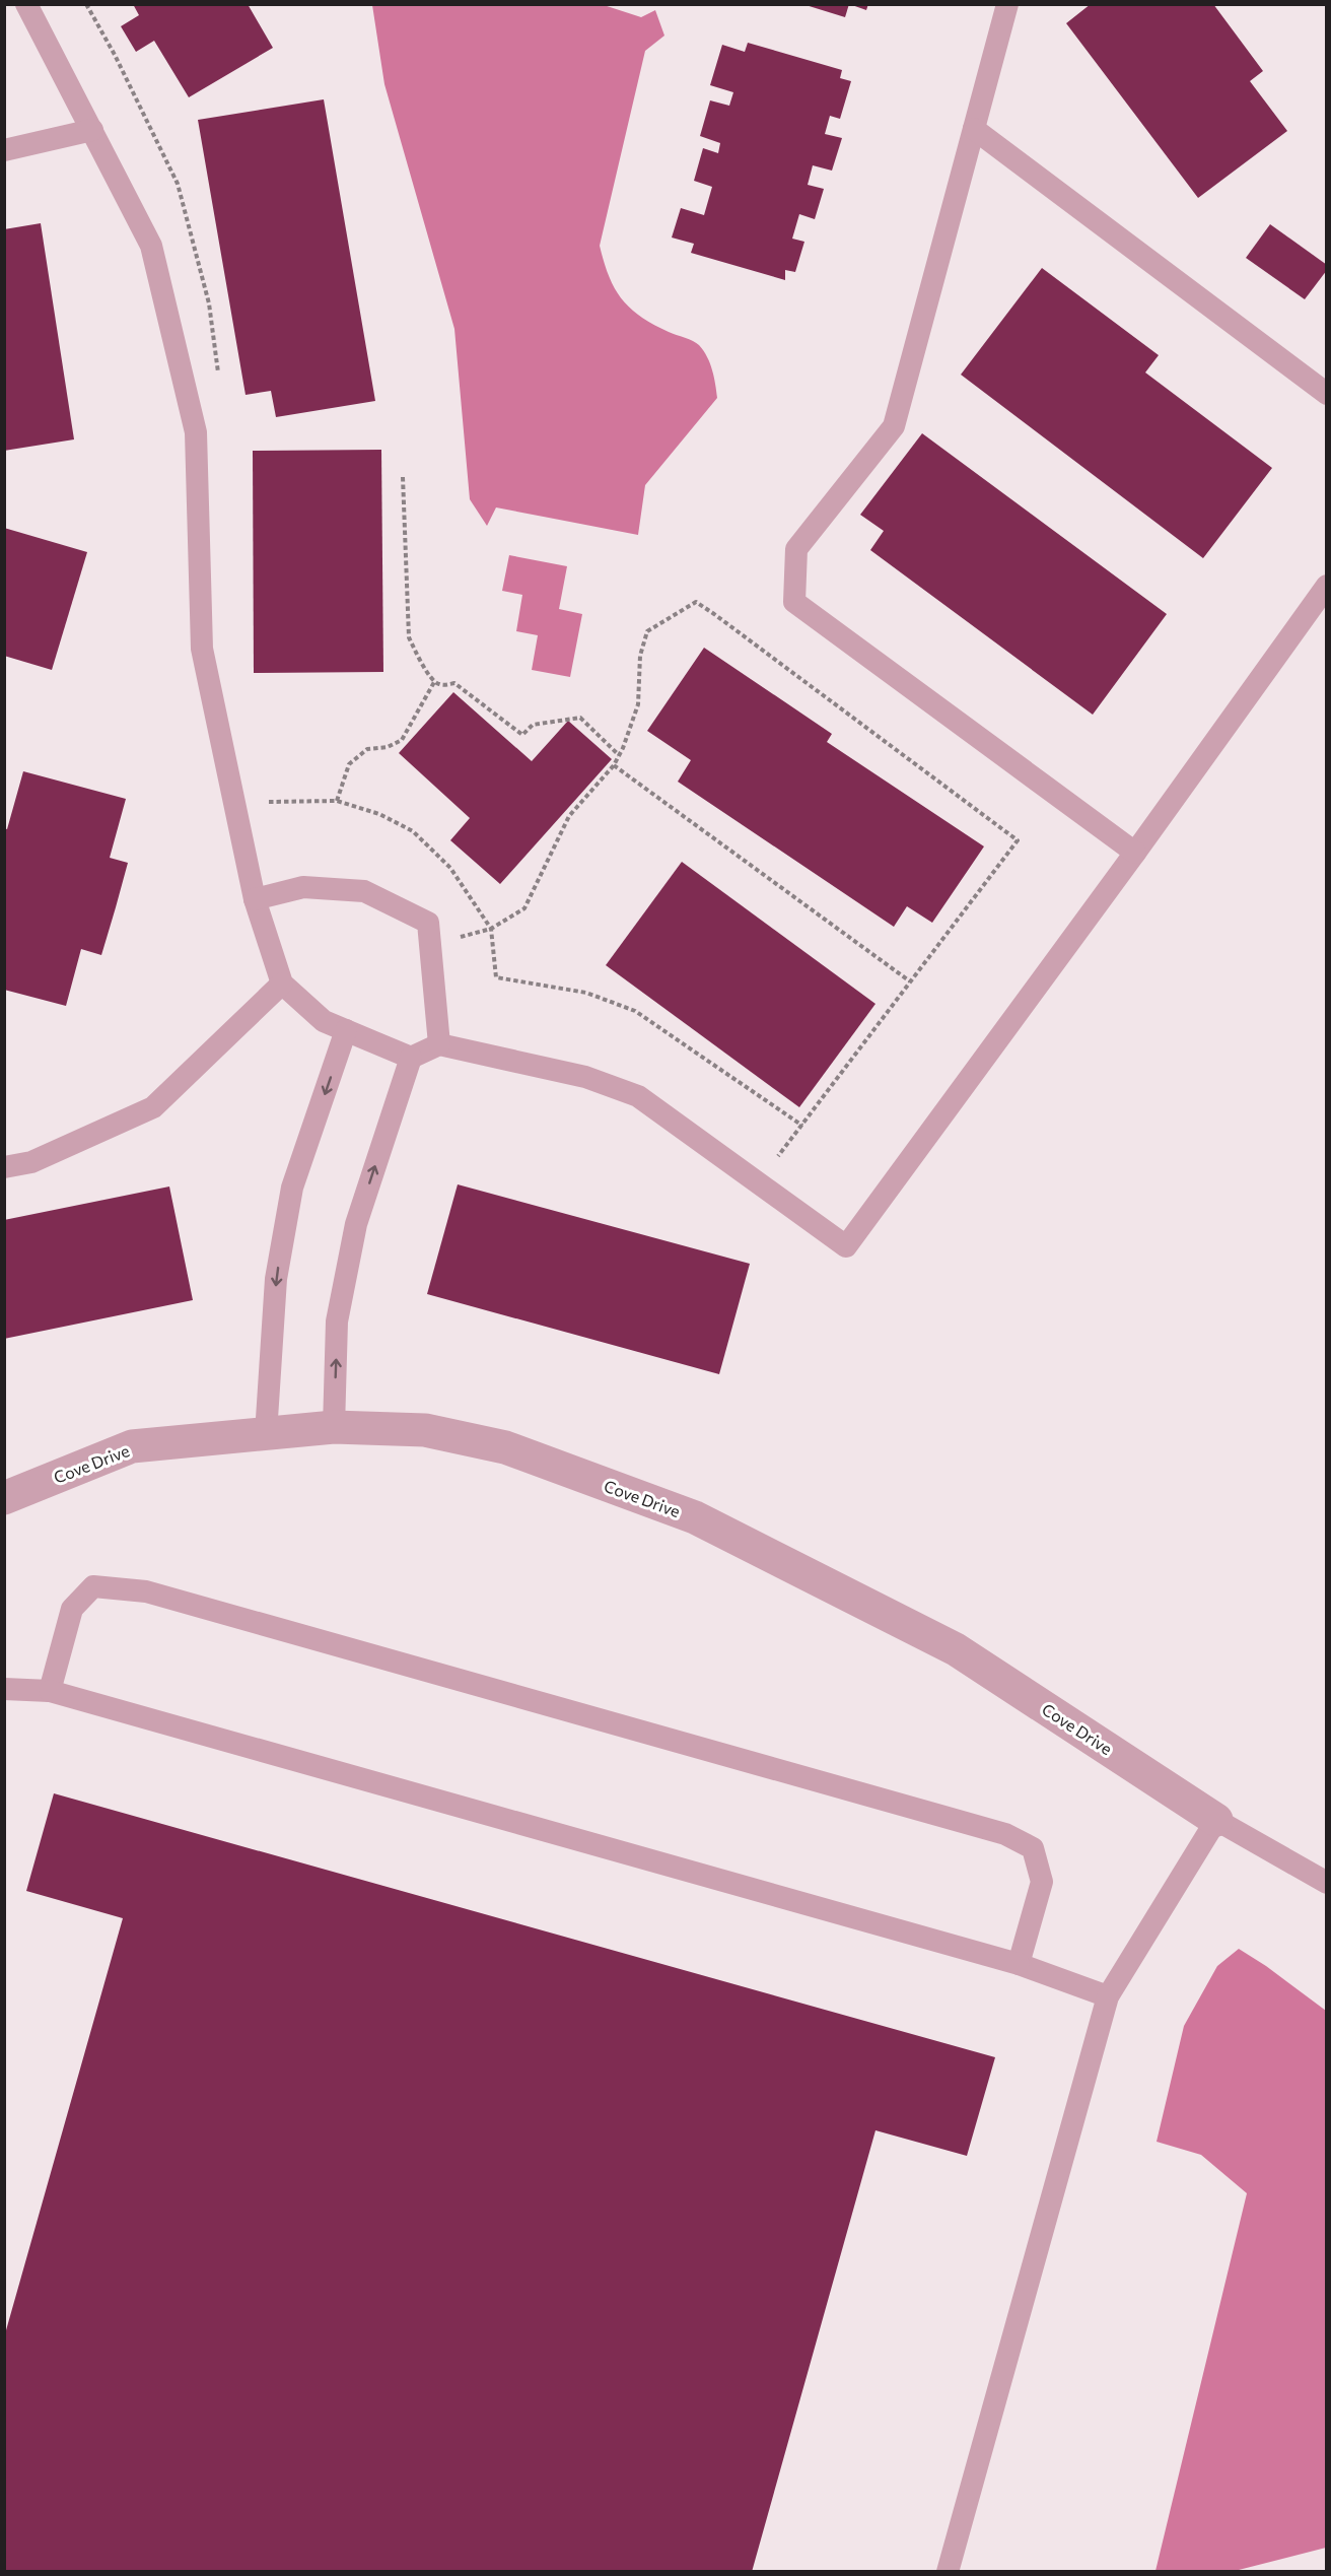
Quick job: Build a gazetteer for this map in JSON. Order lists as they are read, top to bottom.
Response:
{
  "streets": {
    "street": ["Cove Drive"]
  }
}
